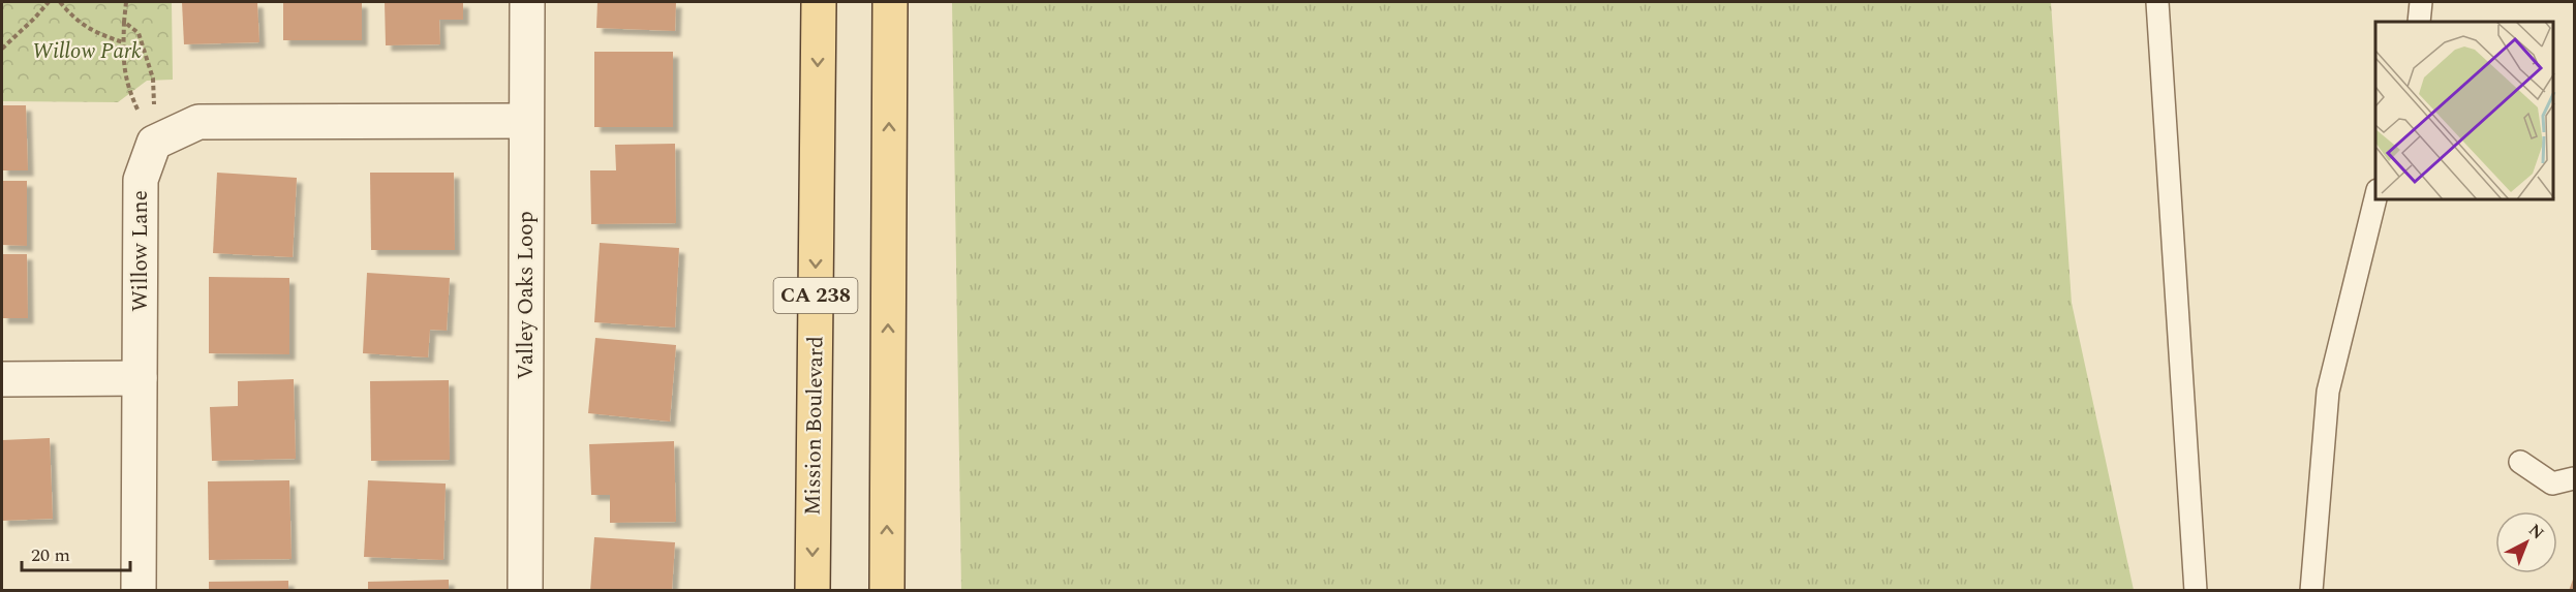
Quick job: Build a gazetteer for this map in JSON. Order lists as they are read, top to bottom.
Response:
{
  "streets": {
    "main road": ["CA 238", "Mission Boulevard"],
    "street": ["Willow Lane", "Valley Oaks Loop"]
  },
  "parks": ["Willow Park"],
  "scale_bar": "20 m",
  "north": "top right"
}
